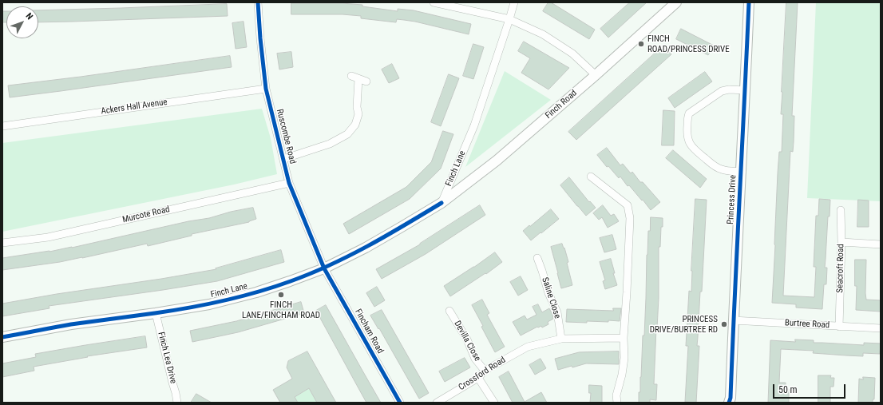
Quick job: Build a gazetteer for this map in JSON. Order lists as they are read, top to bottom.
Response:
{
  "streets": {
    "street": [
      "Finch Road",
      "Ackers Hall Avenue",
      "Ruscombe Road",
      "Finch Lane",
      "Princess Drive",
      "Murcote Road",
      "Seacroft Road",
      "Saline Close",
      "Burtree Road",
      "Fincham Road",
      "Devilla Close",
      "Finch Lea Drive",
      "Crossford Road"
    ]
  },
  "crossings": [
    ["Finch Road", "Finch Lane"],
    ["Ackers Hall Avenue", "Ruscombe Road"],
    ["Ruscombe Road", "Finch Lane"],
    ["Ruscombe Road", "Murcote Road"],
    ["Ruscombe Road", "Fincham Road"],
    ["Finch Lane", "Fincham Road"],
    ["Finch Lane", "Finch Lea Drive"],
    ["Princess Drive", "Burtree Road"],
    ["Seacroft Road", "Burtree Road"],
    ["Saline Close", "Crossford Road"],
    ["Devilla Close", "Crossford Road"]
  ],
  "places": ["FINCH ROAD/PRINCESS DRIVE", "FINCH LANE/FINCHAM ROAD", "PRINCESS DRIVE/BURTREE RD"],
  "scale_bar": "50 m",
  "north": "top right"
}
